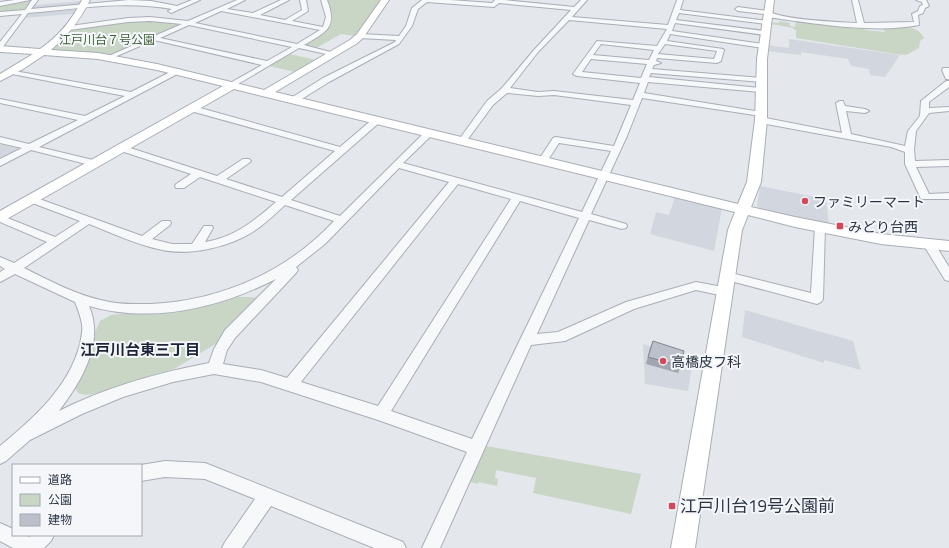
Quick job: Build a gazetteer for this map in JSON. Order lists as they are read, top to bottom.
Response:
{
  "districts": ["江戸川台東三丁目"],
  "parks": ["江戸川台７号公園"],
  "places": {
    "other": ["ファミリーマート", "高橋皮フ科"],
    "transit": ["みどり台西", "江戸川台19号公園前"]
  },
  "legend": ["道路", "公園", "建物"]
}
